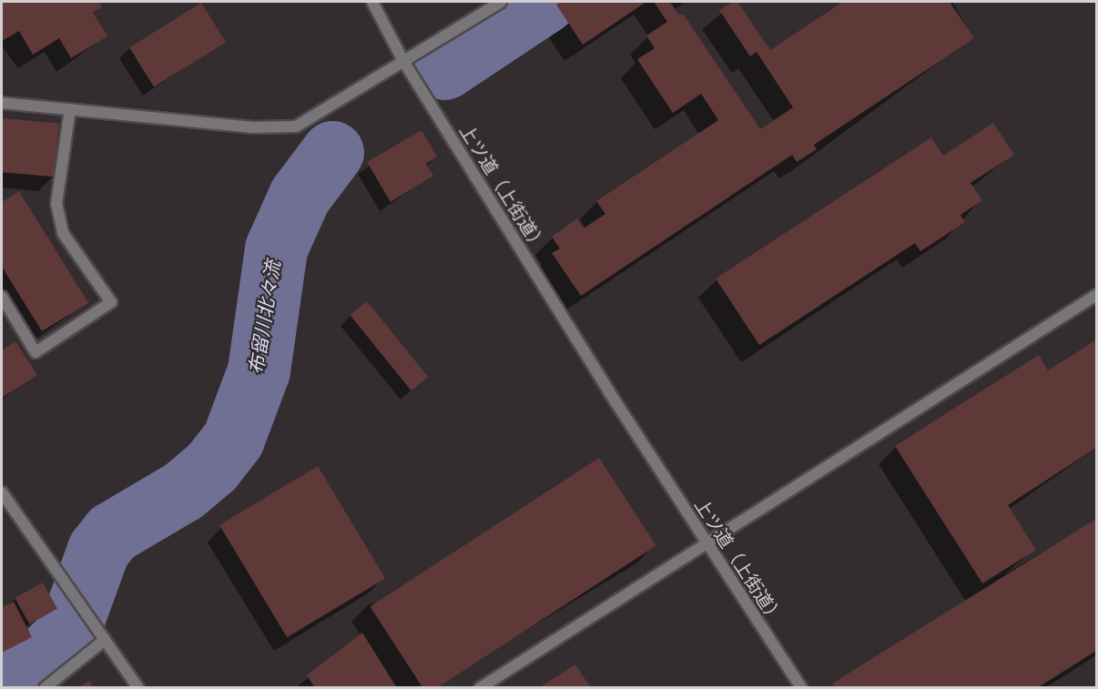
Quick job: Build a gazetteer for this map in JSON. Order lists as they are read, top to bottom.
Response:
{
  "streets": {
    "street": ["上ツ道（上街道）"]
  },
  "water": ["布留川北々流"]
}
